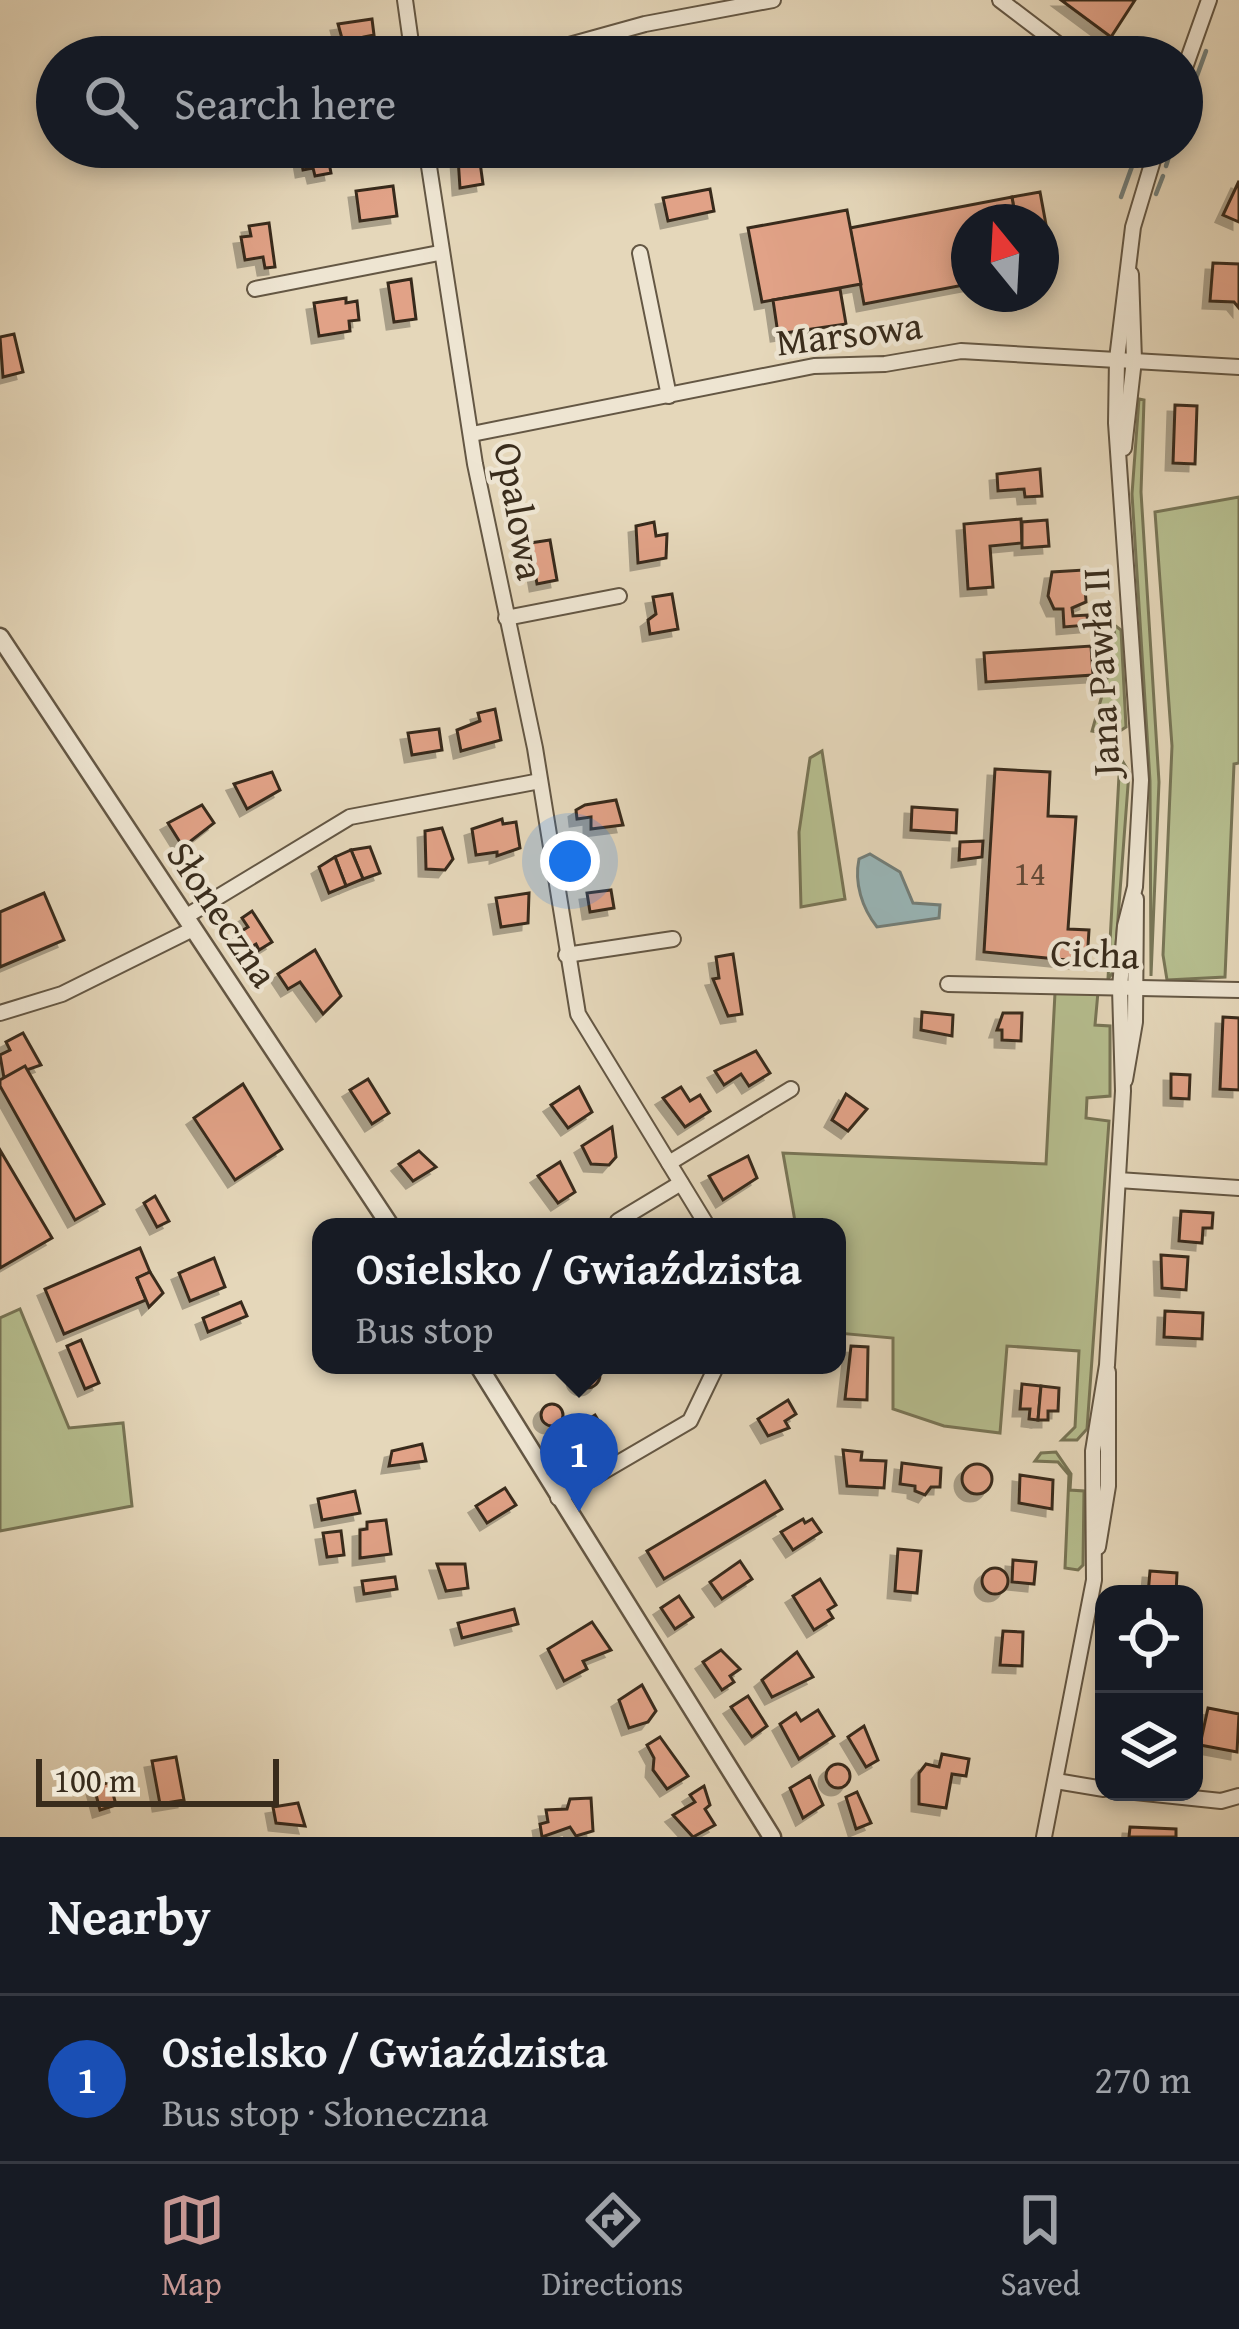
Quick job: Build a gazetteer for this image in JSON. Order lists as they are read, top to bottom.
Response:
{
  "streets": {
    "street": [
      "Marsowa",
      "Opalowa",
      "Jana Pawła II",
      "Słoneczna",
      "Cicha"
    ]
  },
  "crossings": [
    ["Marsowa", "Opalowa"],
    ["Marsowa", "Jana Pawła II"],
    ["Jana Pawła II", "Cicha"]
  ],
  "house_numbers": ["14"],
  "scale_bar": "100 m",
  "north": "top",
  "page": {
    "search": "Search here",
    "popup": ["Osielsko / Gwiaździsta", "Bus stop"],
    "pins": "1",
    "scale": "100 m",
    "heading": "Nearby",
    "list": [
      {
        "mark": "1",
        "name": "Osielsko / Gwiaździsta",
        "note": "Bus stop · Słoneczna",
        "value": "270 m"
      }
    ],
    "nav": ["Map", "Directions", "Saved"]
  }
}
